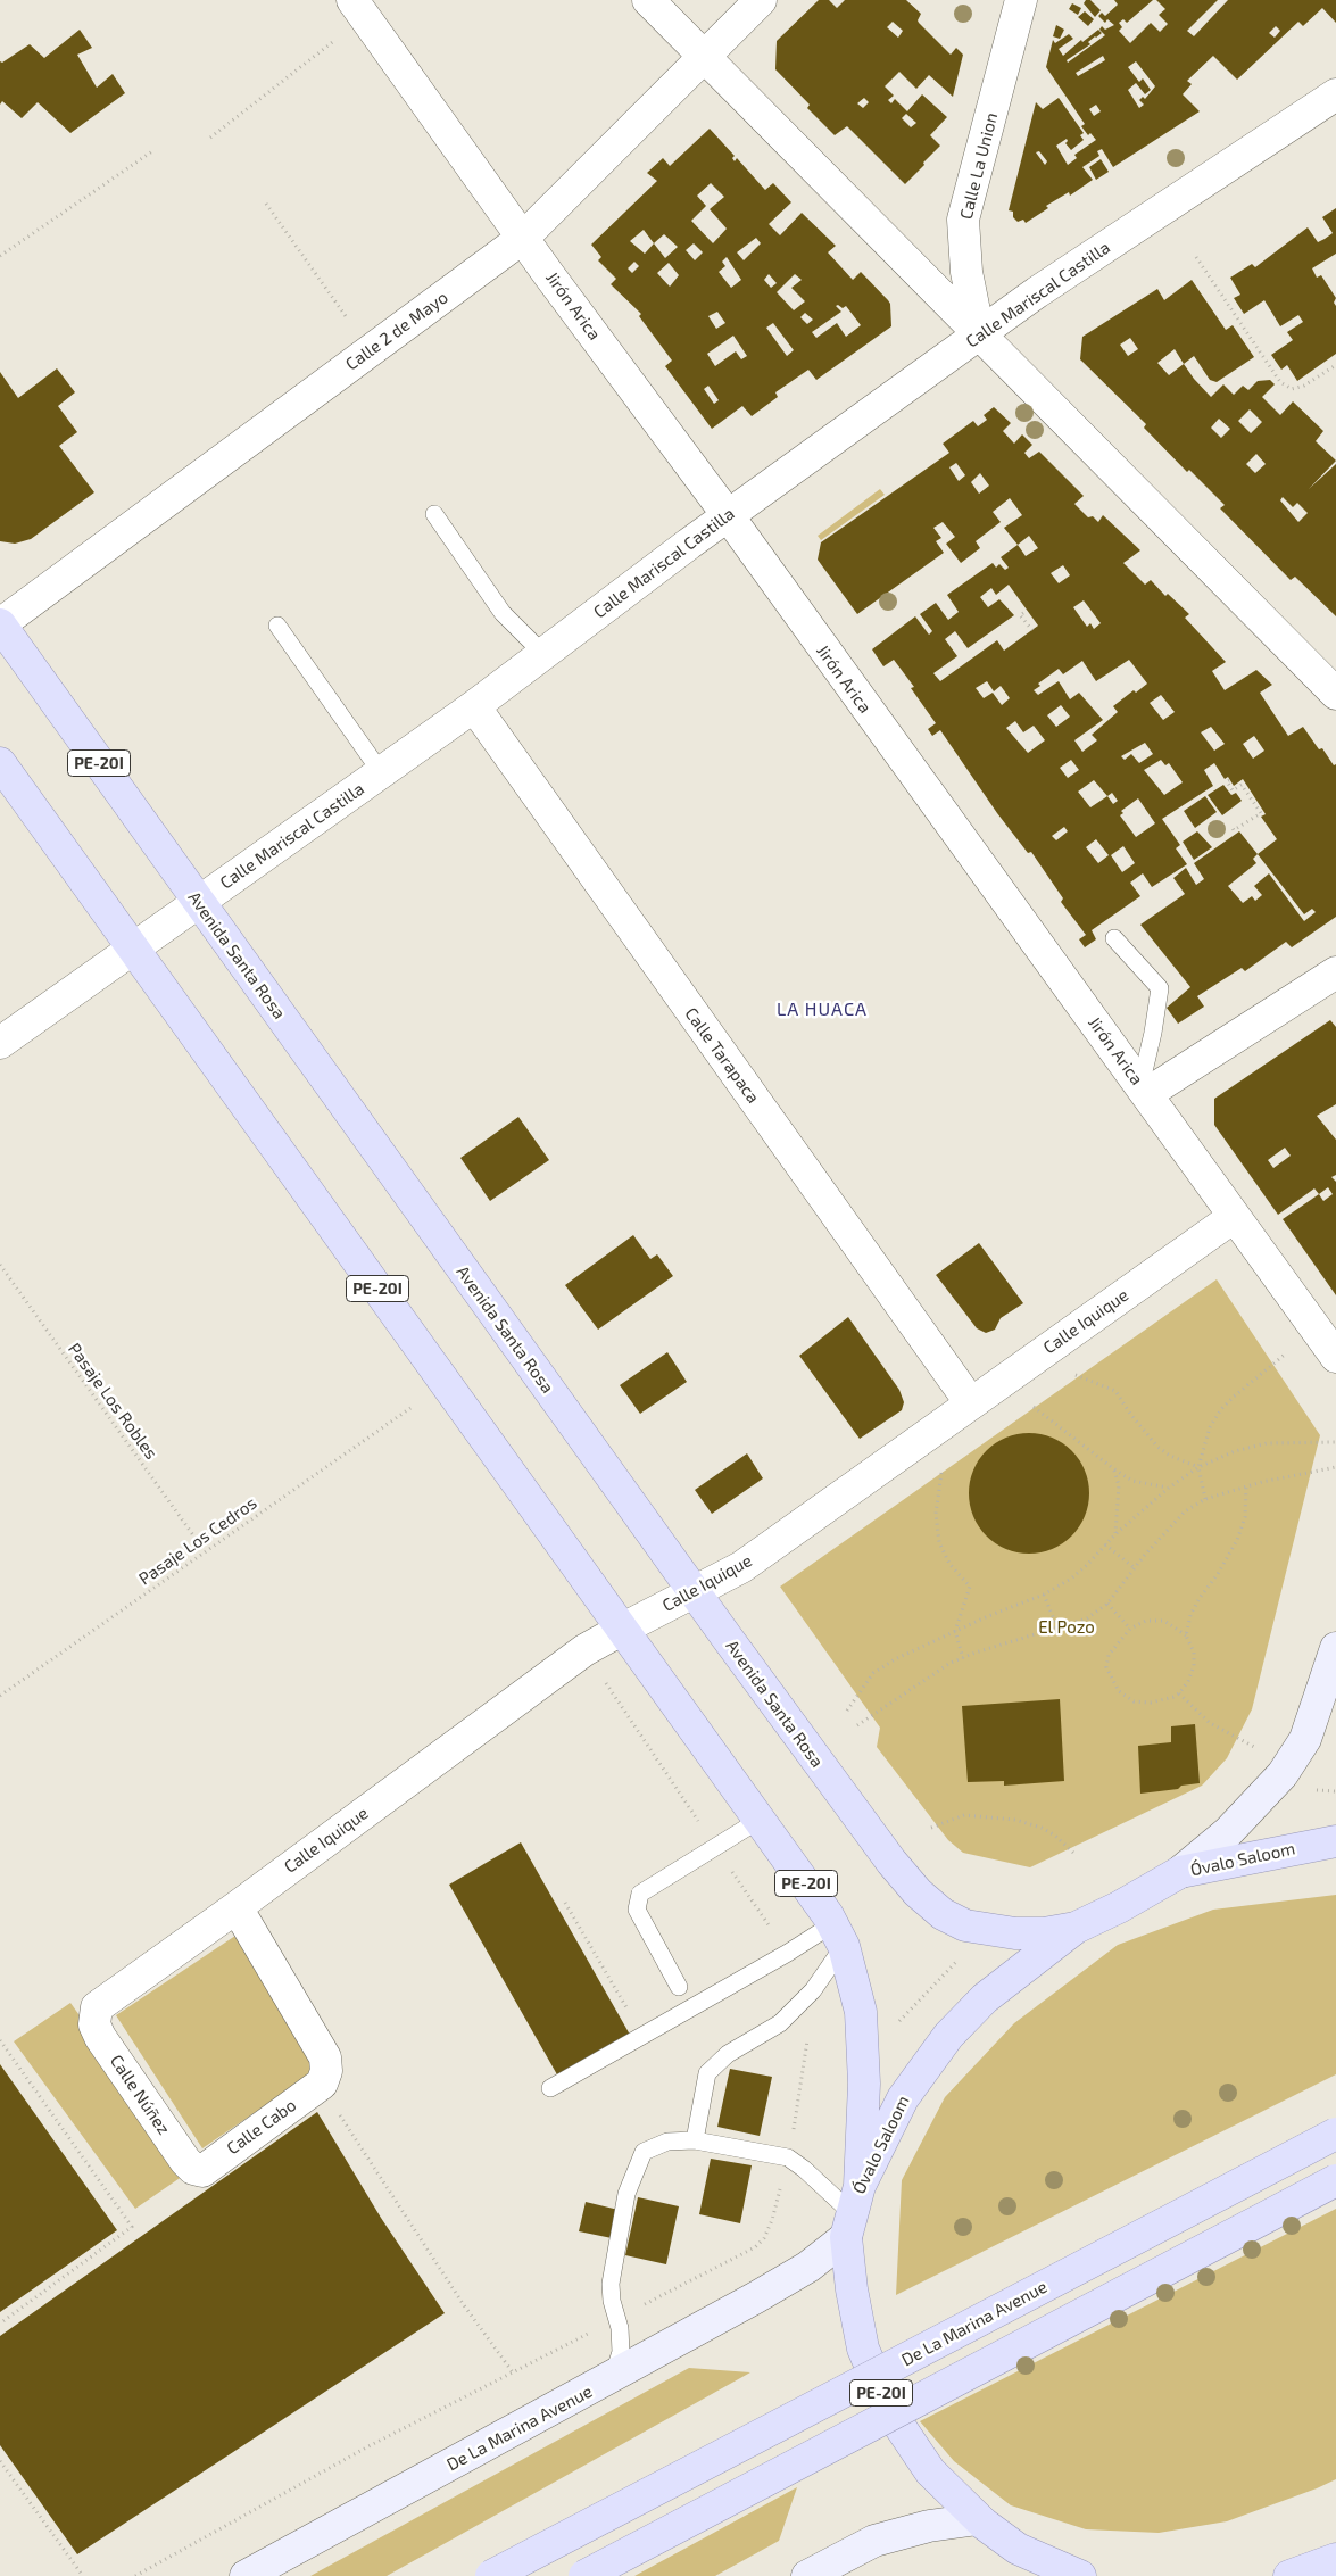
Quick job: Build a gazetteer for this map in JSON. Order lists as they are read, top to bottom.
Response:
{
  "streets": {
    "main road": [
      "PE-20I",
      "Avenida Santa Rosa",
      "Óvalo Saloom",
      "De La Marina Avenue"
    ],
    "street": [
      "Calle La Union",
      "Calle Mariscal Castilla",
      "Jirón Arica",
      "Calle 2 de Mayo",
      "Calle Tarapaca",
      "Calle Iquique",
      "Calle Núñez",
      "Calle Cabo"
    ],
    "path": ["Pasaje Los Robles", "Pasaje Los Cedros"]
  },
  "crossings": [
    ["Calle La Union", "Calle Mariscal Castilla"],
    ["Calle Mariscal Castilla", "Jirón Arica"],
    ["Calle Mariscal Castilla", "PE-20I"],
    ["Calle Mariscal Castilla", "Avenida Santa Rosa"],
    ["Calle Mariscal Castilla", "Calle Tarapaca"],
    ["Jirón Arica", "Calle 2 de Mayo"],
    ["Jirón Arica", "Calle Iquique"],
    ["Calle 2 de Mayo", "Avenida Santa Rosa"],
    ["PE-20I", "Calle Iquique"],
    ["PE-20I", "Óvalo Saloom"],
    ["PE-20I", "De La Marina Avenue"],
    ["Avenida Santa Rosa", "Calle Iquique"],
    ["Avenida Santa Rosa", "Óvalo Saloom"],
    ["Calle Tarapaca", "Calle Iquique"],
    ["Calle Iquique", "Calle Núñez"],
    ["Calle Iquique", "Calle Cabo"],
    ["Pasaje Los Robles", "Pasaje Los Cedros"],
    ["Óvalo Saloom", "De La Marina Avenue"],
    ["Calle Núñez", "Calle Cabo"]
  ],
  "districts": ["LA HUACA"],
  "parks": ["El Pozo"]
}
